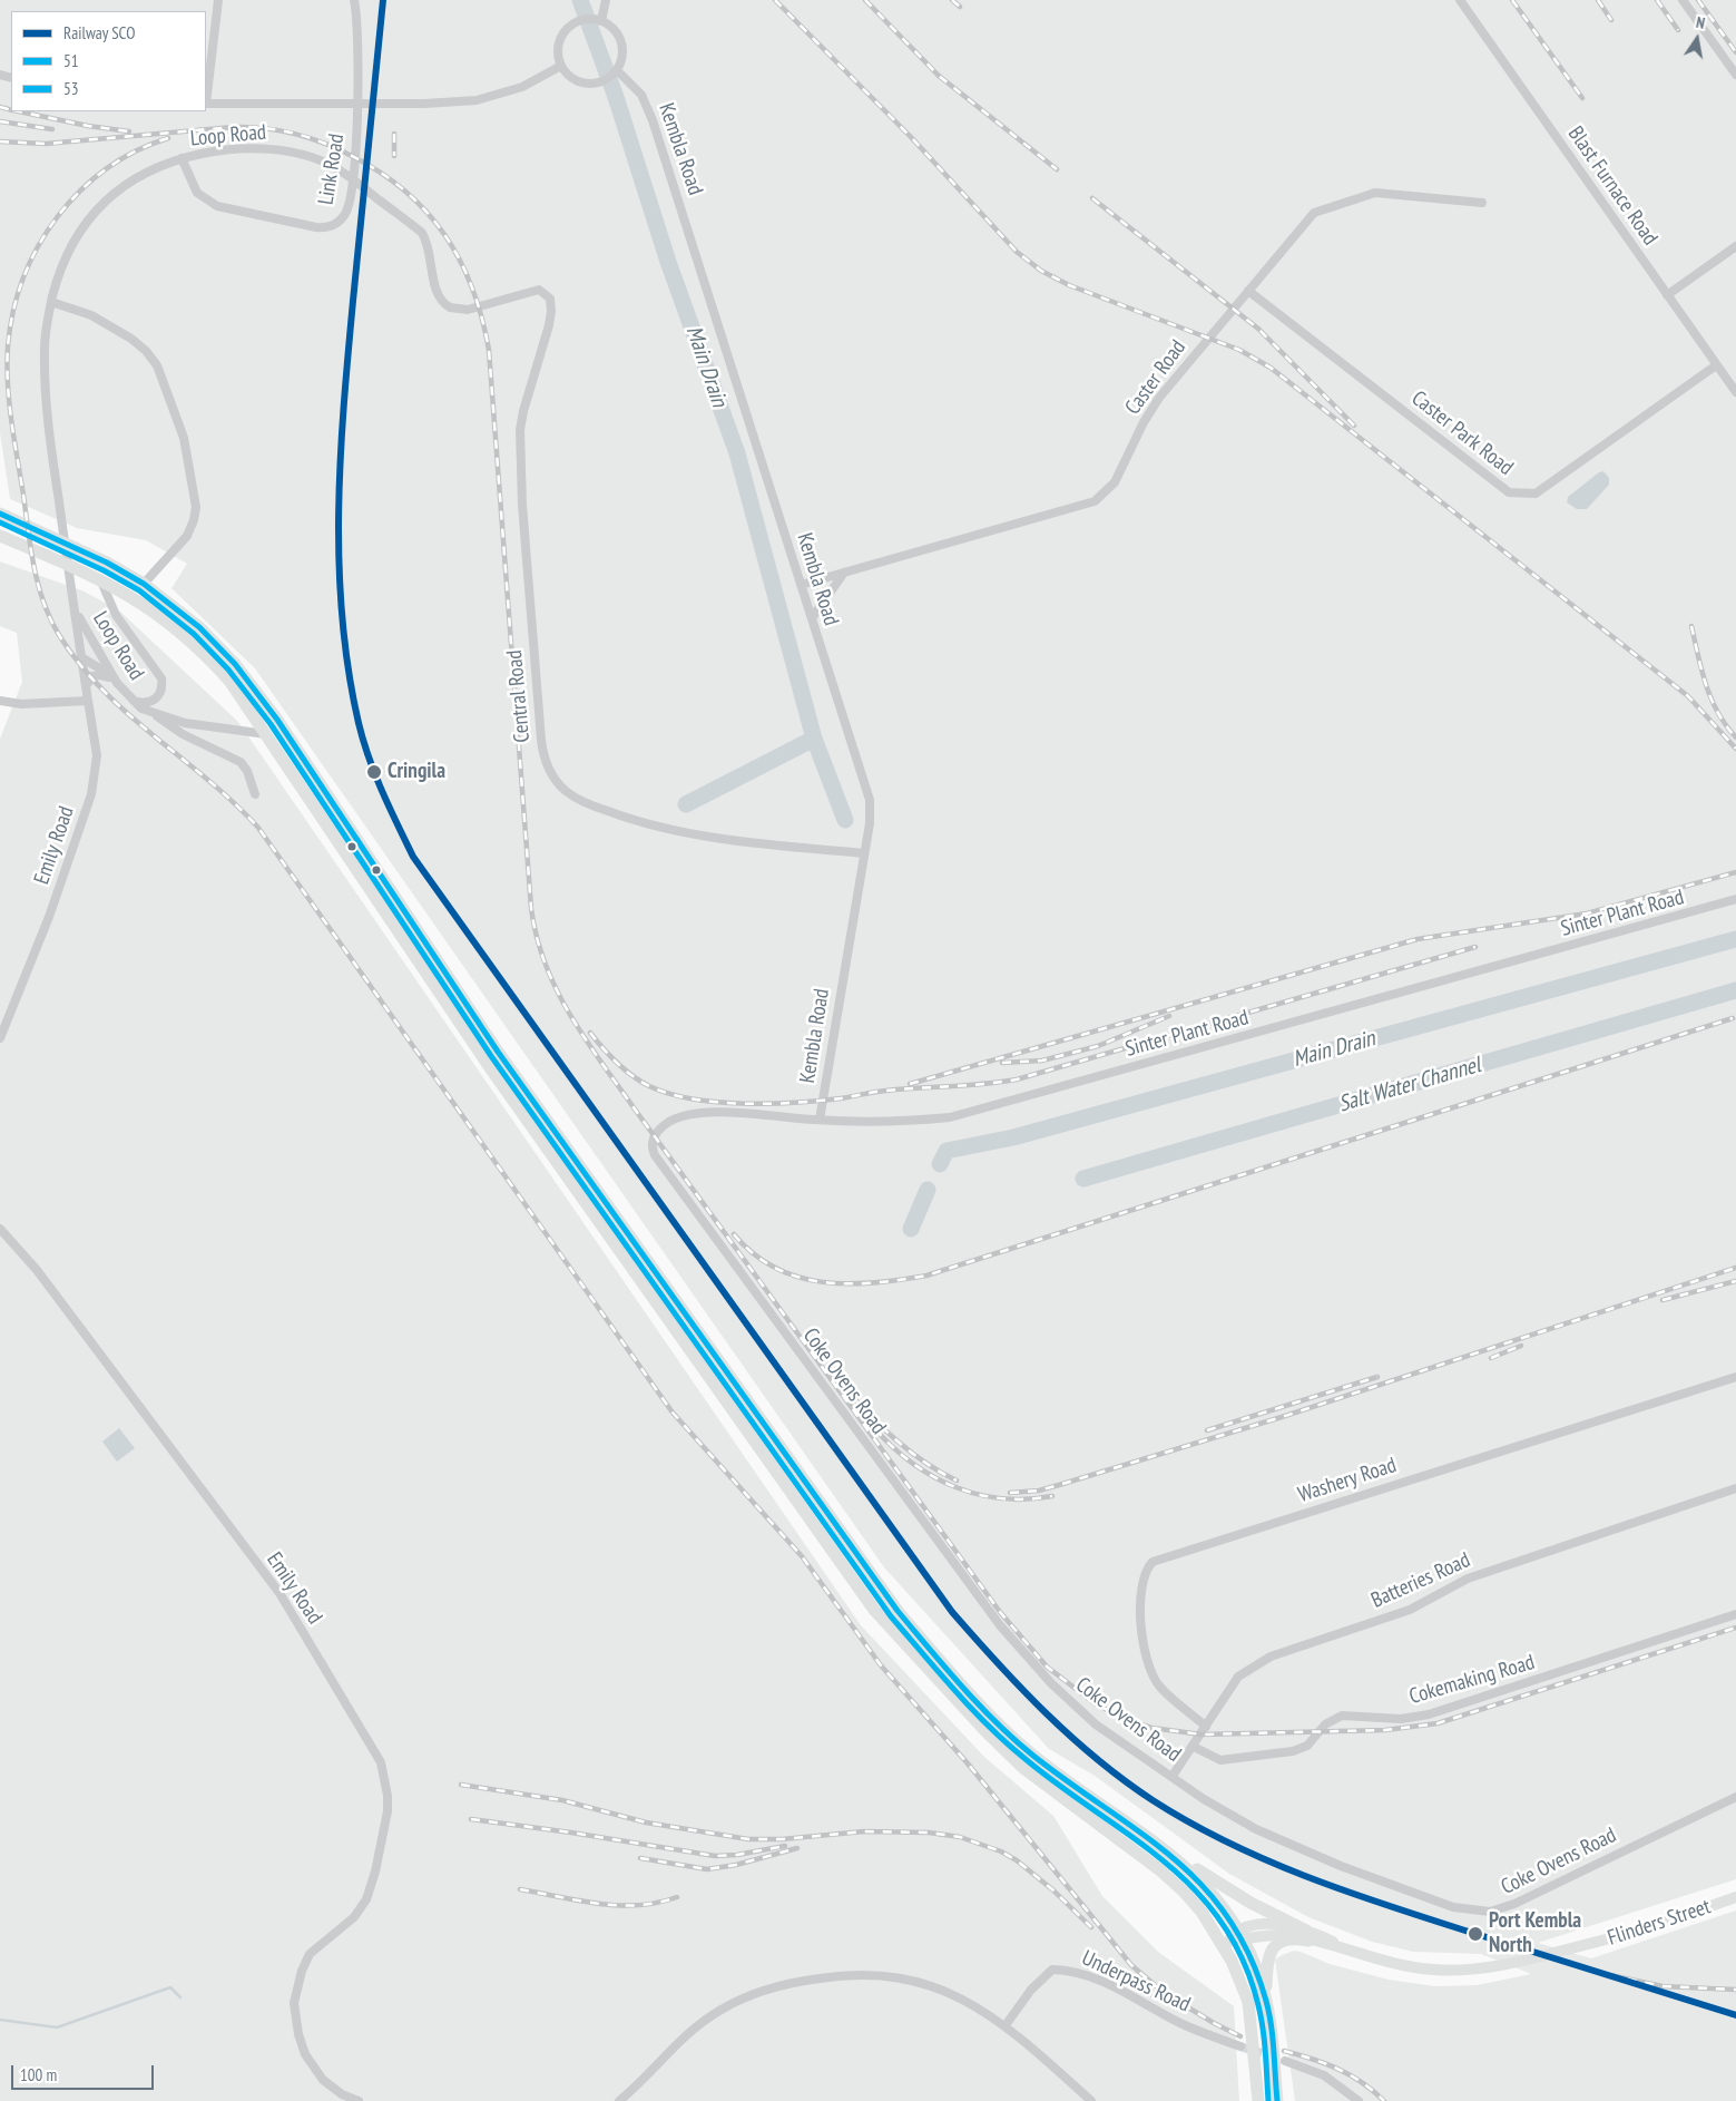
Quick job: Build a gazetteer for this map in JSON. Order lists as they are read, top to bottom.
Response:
{
  "streets": {
    "street": [
      "Loop Road",
      "Kembla Road",
      "Link Road",
      "Blast Furnace Road",
      "Caster Road",
      "Caster Park Road",
      "Central Road",
      "Emily Road",
      "Sinter Plant Road",
      "Coke Ovens Road",
      "Washery Road",
      "Batteries Road",
      "Cokemaking Road",
      "Flinders Street",
      "Underpass Road"
    ]
  },
  "crossings": [
    ["Loop Road", "Link Road"],
    ["Loop Road", "Central Road"],
    ["Loop Road", "Emily Road"],
    ["Kembla Road", "Caster Road"],
    ["Kembla Road", "Central Road"],
    ["Kembla Road", "Sinter Plant Road"],
    ["Blast Furnace Road", "Caster Park Road"],
    ["Caster Road", "Caster Park Road"],
    ["Sinter Plant Road", "Coke Ovens Road"],
    ["Coke Ovens Road", "Batteries Road"],
    ["Washery Road", "Batteries Road"],
    ["Batteries Road", "Cokemaking Road"]
  ],
  "water": ["Main Drain", "Salt Water Channel"],
  "places": ["Cringila", "Port Kembla North"],
  "lines": ["rail line SCO", "transit line 51", "transit line 53"],
  "legend": ["Railway SCO", "51", "53"],
  "scale_bar": "100 m",
  "north": "top"
}
